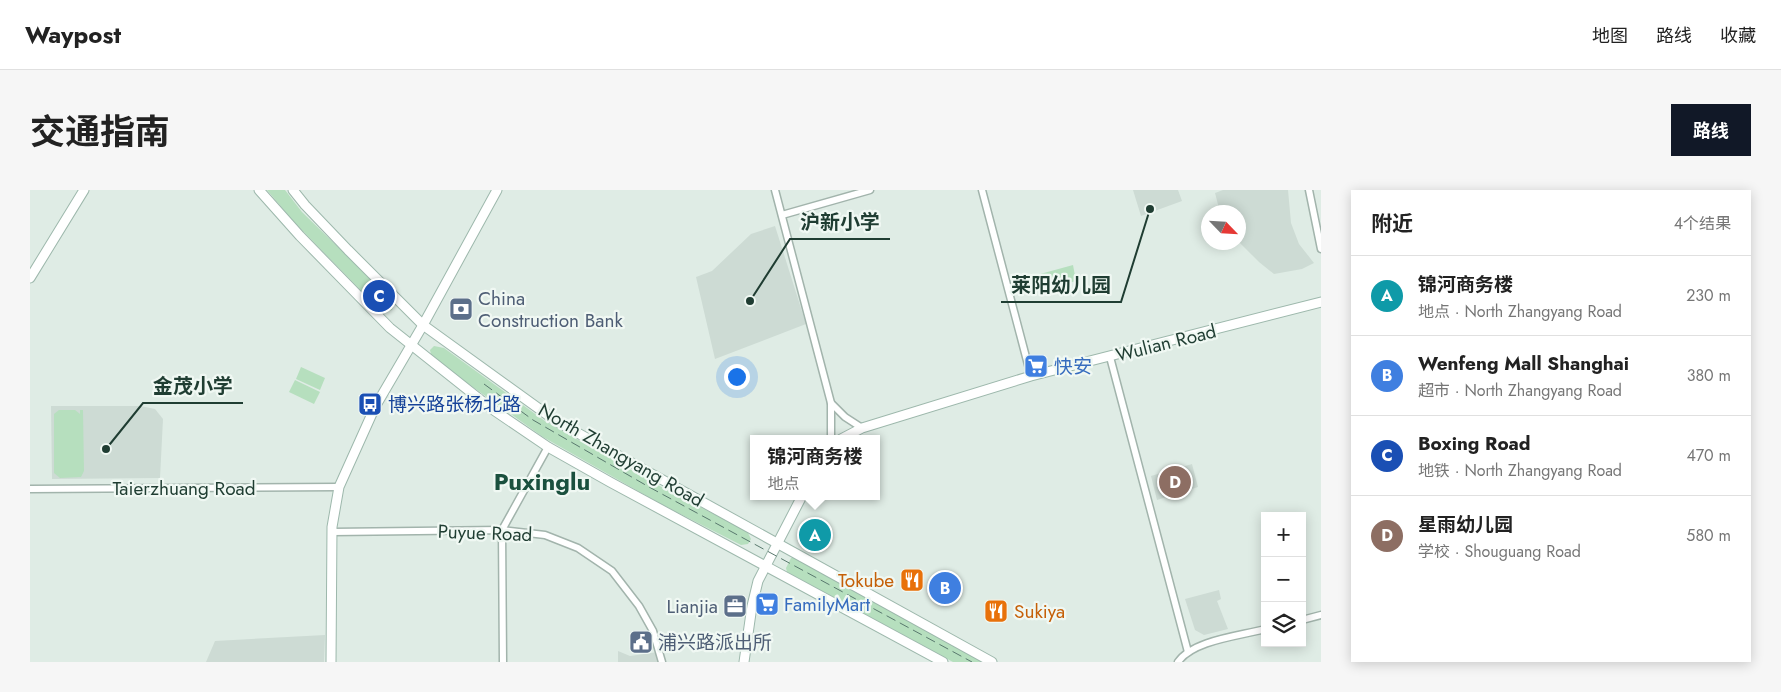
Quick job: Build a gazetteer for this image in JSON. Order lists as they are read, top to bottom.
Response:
{
  "streets": {
    "main road": ["Wulian Road", "North Zhangyang Road"],
    "street": ["Taierzhuang Road", "Puyue Road"]
  },
  "districts": ["Puxinglu"],
  "places": {
    "other": ["莱阳幼儿园", "沪新小学", "金茂小学"],
    "bank": ["China Construction Bank"],
    "supermarket": ["快安", "FamilyMart"],
    "bus stop": ["博兴路张杨北路"],
    "restaurant": ["Tokube", "Sukiya"],
    "office": ["Lianjia"],
    "public building": ["浦兴路派出所"]
  },
  "north": "bottom right",
  "page": {
    "header": "Waypost",
    "nav": ["地图", "路线", "收藏"],
    "title": "交通指南",
    "buttons": "路线",
    "heading": ["附近", "4个结果"],
    "list": [
      {
        "mark": "A",
        "name": "锦河商务楼",
        "note": "地点 · North Zhangyang Road",
        "value": "230 m"
      },
      {
        "mark": "B",
        "name": "Wenfeng Mall Shanghai",
        "note": "超市 · North Zhangyang Road",
        "value": "380 m"
      },
      {
        "mark": "C",
        "name": "Boxing Road",
        "note": "地铁 · North Zhangyang Road",
        "value": "470 m"
      },
      {
        "mark": "D",
        "name": "星雨幼儿园",
        "note": "学校 · Shouguang Road",
        "value": "580 m"
      }
    ],
    "pins": [
      "C",
      "D",
      "A",
      "B"
    ],
    "popup": ["锦河商务楼", "地点"],
    "map_buttons": ["+", "−"]
  }
}
